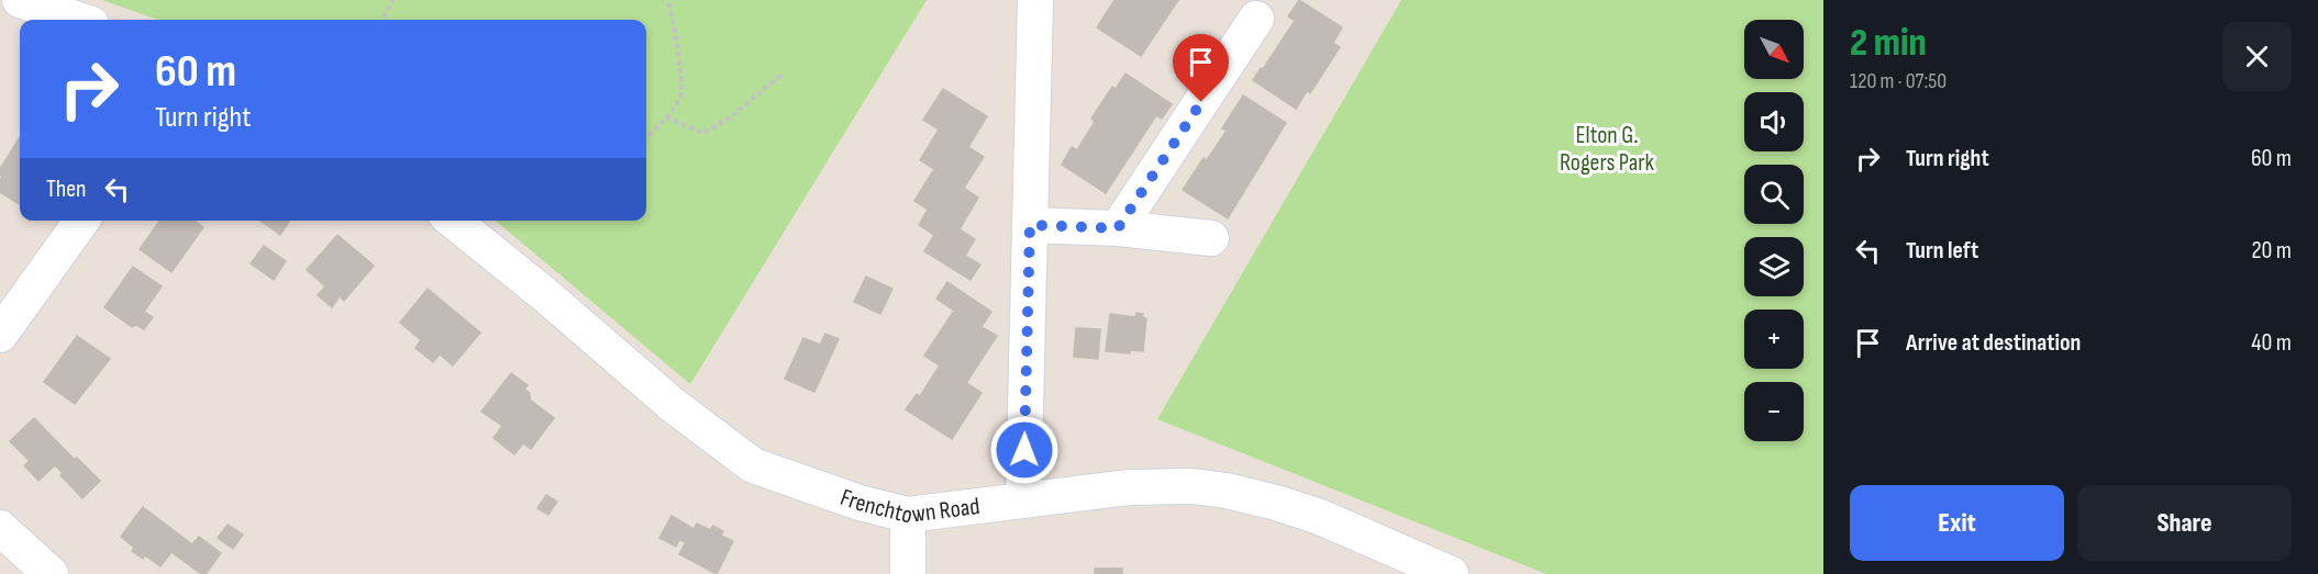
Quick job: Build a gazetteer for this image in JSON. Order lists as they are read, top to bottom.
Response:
{
  "streets": {
    "street": ["Frenchtown Road"]
  },
  "parks": ["Elton G. Rogers Park"],
  "north": "bottom right",
  "page": {
    "heading": ["2 min", "120 m · 07:50"],
    "map_buttons": ["+", "−"],
    "turn": ["60 m", "Turn right"],
    "list": [
      {
        "name": "Turn right",
        "value": "60 m"
      },
      {
        "name": "Turn left",
        "value": "20 m"
      },
      {
        "name": "Arrive at destination",
        "value": "40 m"
      }
    ],
    "then": "Then",
    "buttons": ["Exit", "Share"]
  }
}
